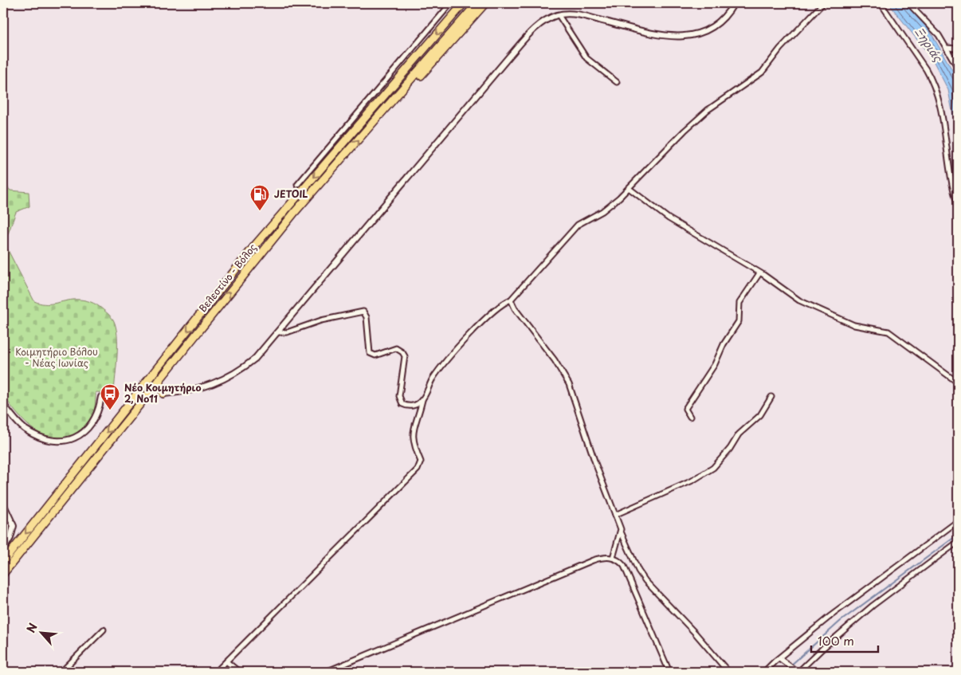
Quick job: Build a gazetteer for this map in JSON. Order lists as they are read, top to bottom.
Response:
{
  "streets": {
    "highway": ["Βελεστίνο - Βόλος"]
  },
  "water": ["Ξηριάς"],
  "parks": ["Κοιμητήριο Βόλου - Νέας Ιωνίας"],
  "places": {
    "fuel station": ["JETOIL"],
    "bus stop": ["Νέο Κοιμητήριο 2, Νο11"]
  },
  "scale_bar": "100 m",
  "north": "top left"
}
